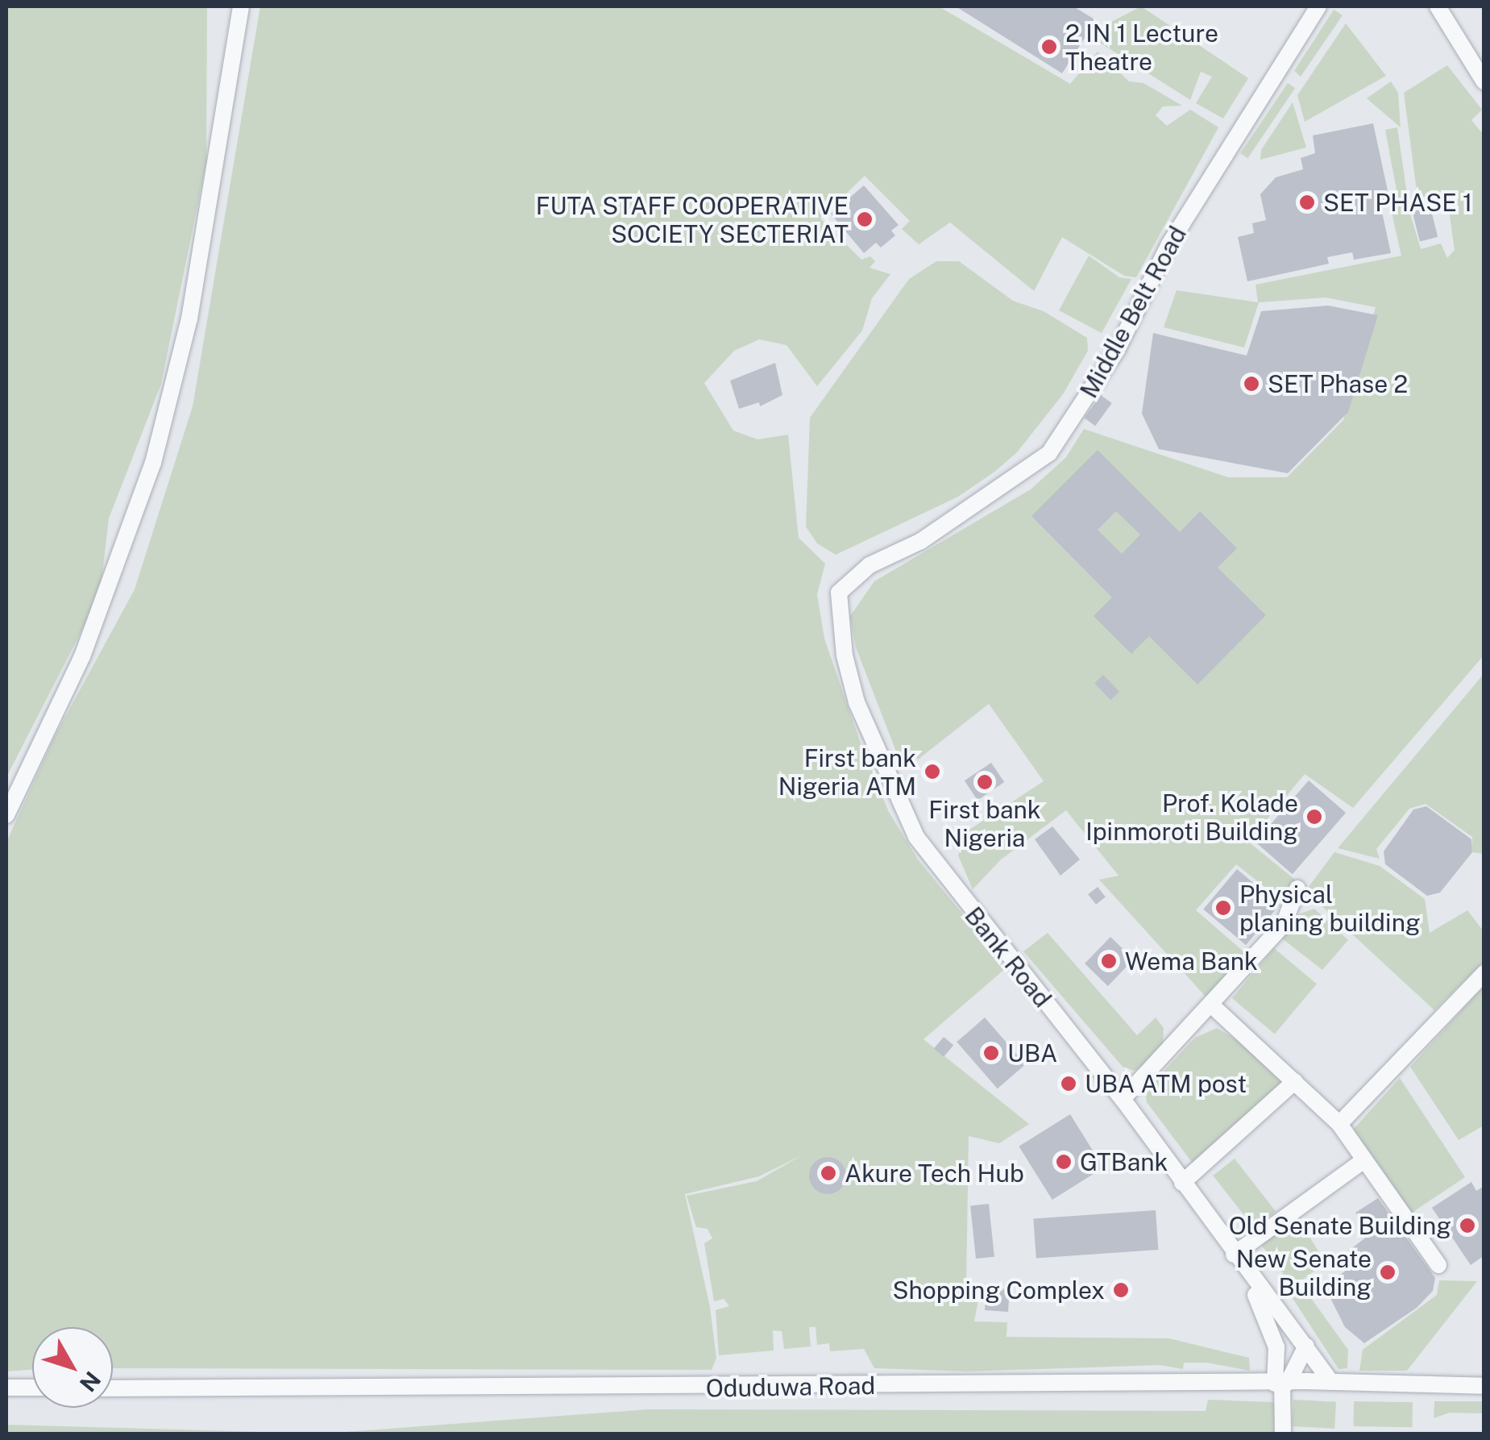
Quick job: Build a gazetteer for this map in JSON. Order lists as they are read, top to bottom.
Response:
{
  "streets": {
    "street": ["Middle Belt Road", "Bank Road", "Oduduwa Road"]
  },
  "crossings": [
    ["Middle Belt Road", "Bank Road"],
    ["Bank Road", "Oduduwa Road"]
  ],
  "places": [
    "2 IN 1 Lecture Theatre",
    "SET PHASE 1",
    "FUTA STAFF COOPERATIVE SOCIETY SECTERIAT",
    "SET Phase 2",
    "First bank Nigeria ATM",
    "First bank Nigeria",
    "Prof. Kolade Ipinmoroti Building",
    "Physical planing building",
    "Wema Bank",
    "UBA",
    "UBA ATM post",
    "GTBank",
    "Akure Tech Hub",
    "Old Senate Building",
    "New Senate Building",
    "Shopping Complex"
  ],
  "north": "bottom right"
}
